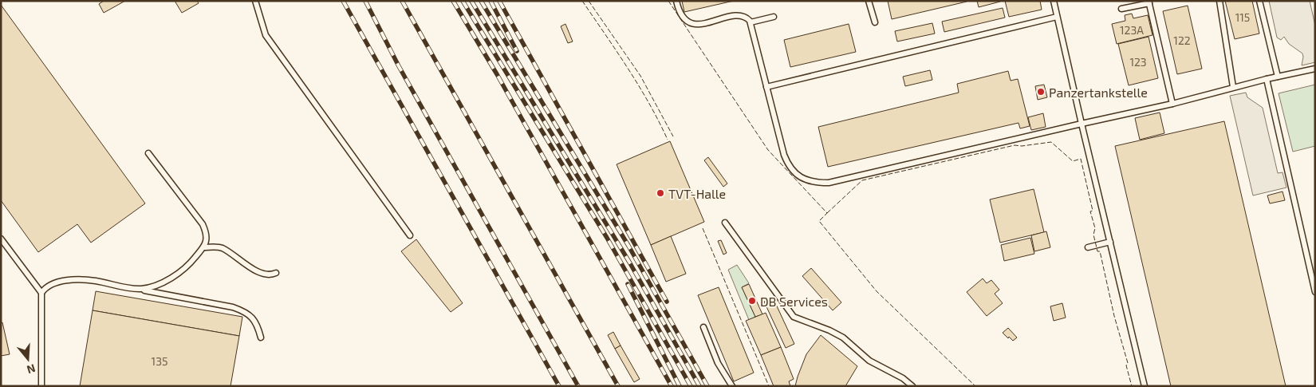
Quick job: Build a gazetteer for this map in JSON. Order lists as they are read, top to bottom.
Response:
{
  "places": ["Panzertankstelle", "TVT-Halle", "DB Services"],
  "house_numbers": [
    "115",
    "123A",
    "122",
    "123",
    "135"
  ],
  "north": "bottom"
}
